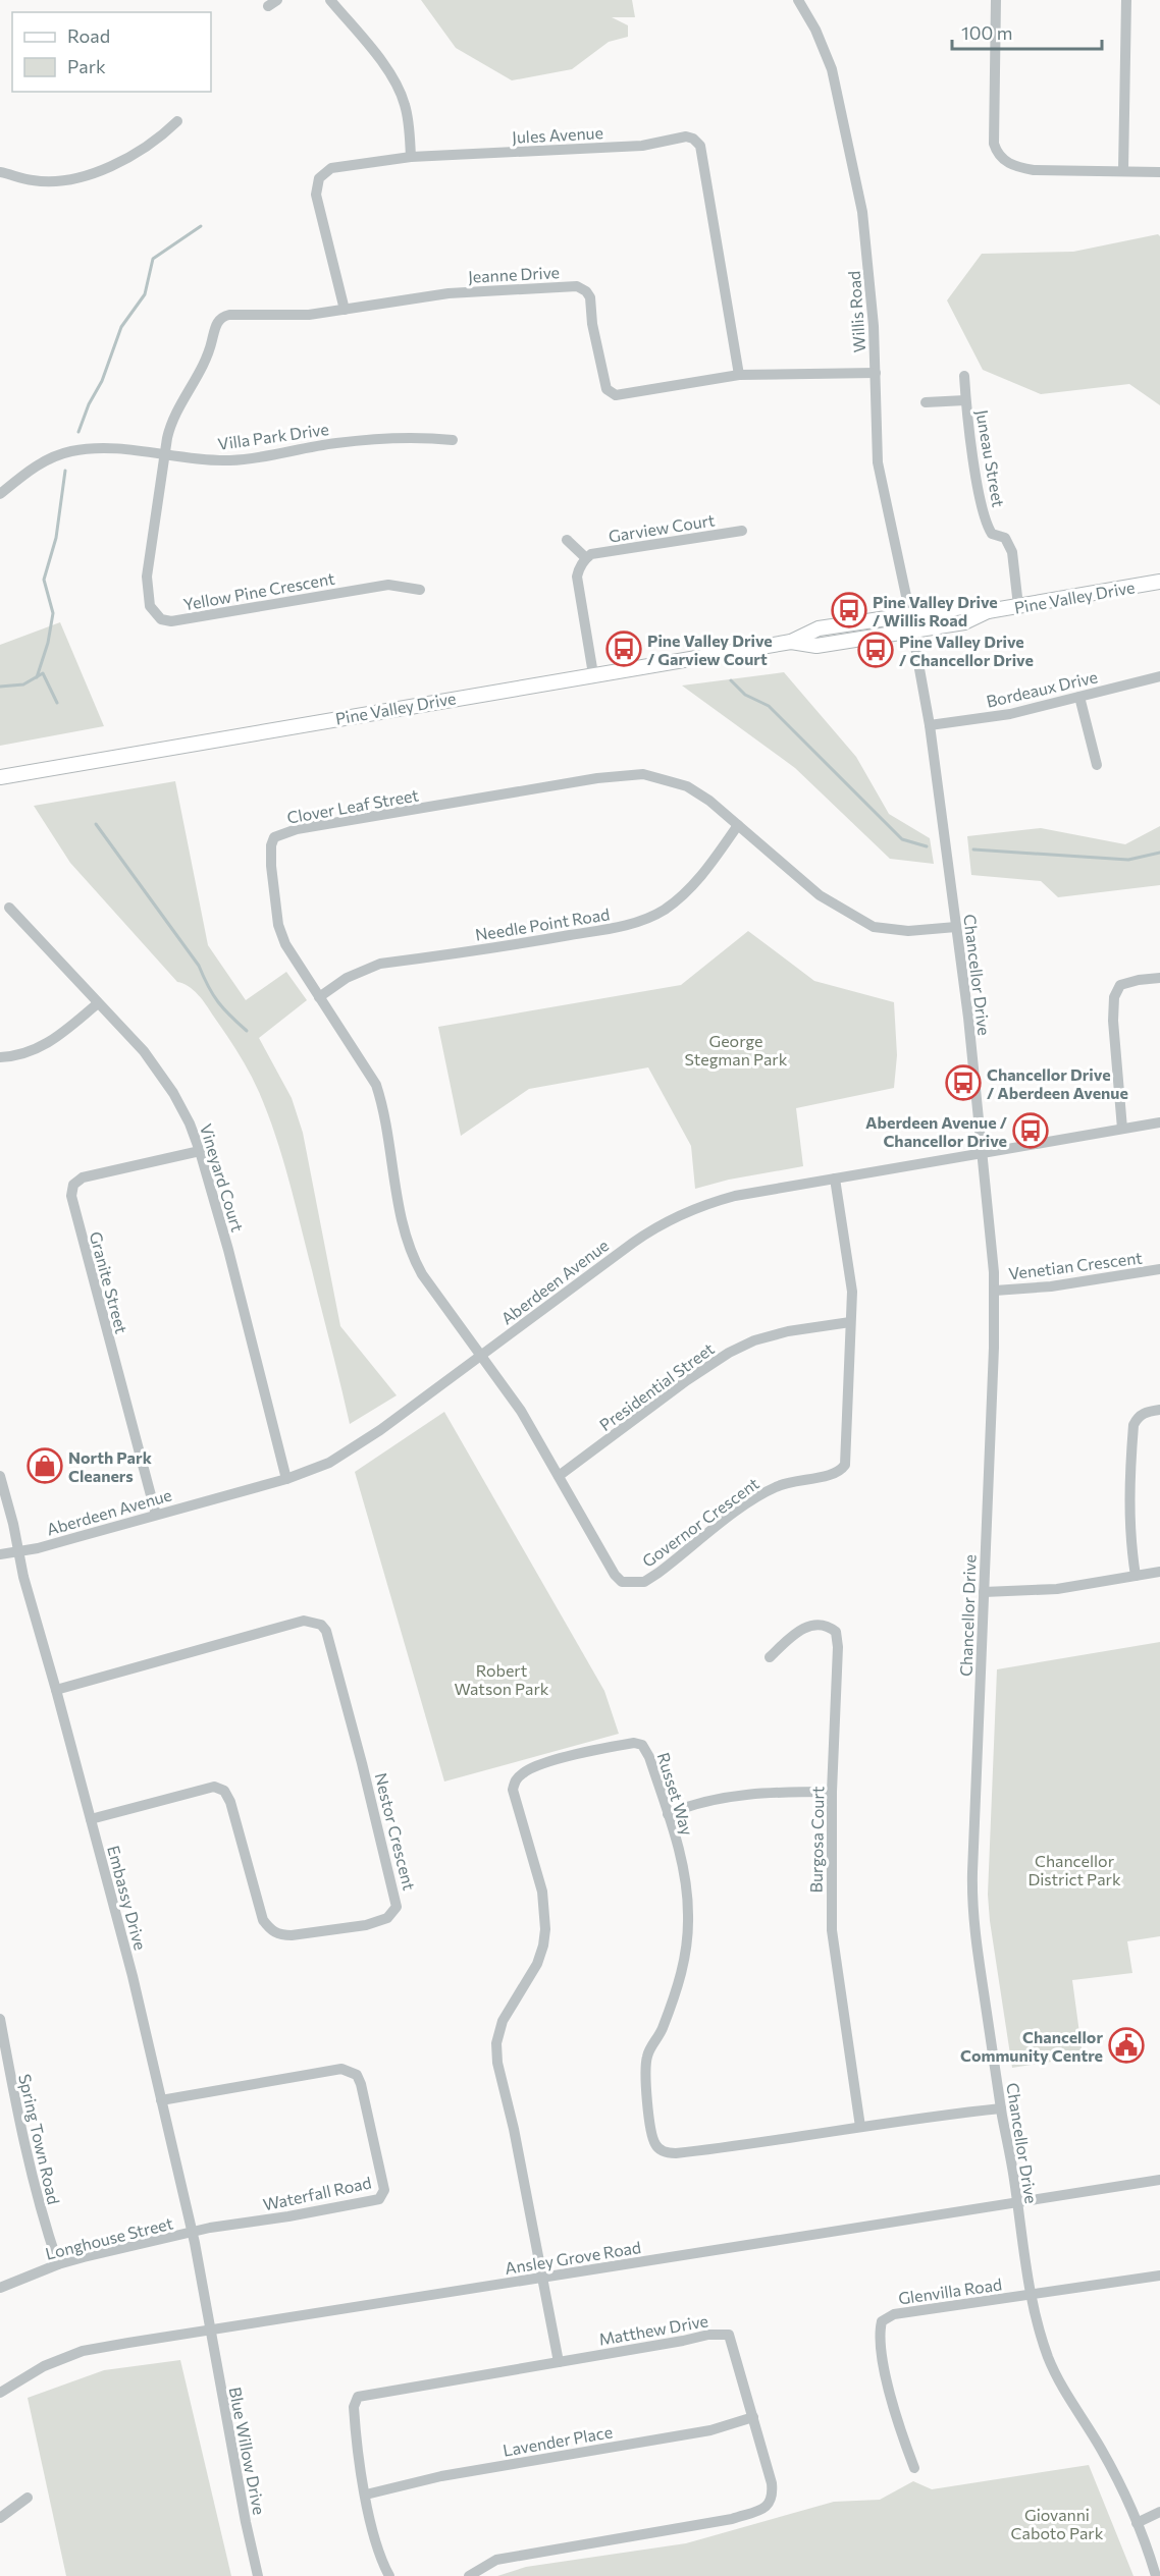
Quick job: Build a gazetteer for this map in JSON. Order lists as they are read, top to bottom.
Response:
{
  "streets": {
    "main road": ["Pine Valley Drive"],
    "street": [
      "Jules Avenue",
      "Jeanne Drive",
      "Willis Road",
      "Villa Park Drive",
      "Juneau Street",
      "Garview Court",
      "Yellow Pine Crescent",
      "Bordeaux Drive",
      "Clover Leaf Street",
      "Needle Point Road",
      "Chancellor Drive",
      "Vineyard Court",
      "Venetian Crescent",
      "Aberdeen Avenue",
      "Granite Street",
      "Presidential Street",
      "Governor Crescent",
      "Russet Way",
      "Nestor Crescent",
      "Burgosa Court",
      "Embassy Drive",
      "Spring Town Road",
      "Waterfall Road",
      "Longhouse Street",
      "Ansley Grove Road",
      "Glenvilla Road",
      "Matthew Drive",
      "Lavender Place",
      "Blue Willow Drive"
    ]
  },
  "crossings": [
    ["Jules Avenue", "Jeanne Drive"],
    ["Jeanne Drive", "Willis Road"],
    ["Jeanne Drive", "Villa Park Drive"],
    ["Jeanne Drive", "Yellow Pine Crescent"],
    ["Willis Road", "Pine Valley Drive"],
    ["Willis Road", "Chancellor Drive"],
    ["Villa Park Drive", "Yellow Pine Crescent"],
    ["Juneau Street", "Pine Valley Drive"],
    ["Pine Valley Drive", "Chancellor Drive"],
    ["Bordeaux Drive", "Chancellor Drive"],
    ["Clover Leaf Street", "Needle Point Road"],
    ["Clover Leaf Street", "Chancellor Drive"],
    ["Clover Leaf Street", "Aberdeen Avenue"],
    ["Clover Leaf Street", "Governor Crescent"],
    ["Chancellor Drive", "Venetian Crescent"],
    ["Chancellor Drive", "Aberdeen Avenue"],
    ["Chancellor Drive", "Russet Way"],
    ["Chancellor Drive", "Ansley Grove Road"],
    ["Chancellor Drive", "Glenvilla Road"],
    ["Vineyard Court", "Aberdeen Avenue"],
    ["Vineyard Court", "Granite Street"],
    ["Aberdeen Avenue", "Granite Street"],
    ["Aberdeen Avenue", "Governor Crescent"],
    ["Aberdeen Avenue", "Embassy Drive"],
    ["Presidential Street", "Governor Crescent"],
    ["Russet Way", "Burgosa Court"],
    ["Russet Way", "Ansley Grove Road"],
    ["Nestor Crescent", "Embassy Drive"],
    ["Embassy Drive", "Waterfall Road"],
    ["Embassy Drive", "Longhouse Street"],
    ["Embassy Drive", "Ansley Grove Road"],
    ["Embassy Drive", "Blue Willow Drive"],
    ["Spring Town Road", "Longhouse Street"],
    ["Waterfall Road", "Longhouse Street"],
    ["Ansley Grove Road", "Blue Willow Drive"],
    ["Matthew Drive", "Lavender Place"]
  ],
  "parks": [
    "George Stegman Park",
    "Robert Watson Park",
    "Chancellor District Park",
    "Giovanni Caboto Park"
  ],
  "places": {
    "bus stop": [
      "Pine Valley Drive / Willis Road",
      "Pine Valley Drive / Garview Court",
      "Pine Valley Drive / Chancellor Drive",
      "Chancellor Drive / Aberdeen Avenue",
      "Aberdeen Avenue / Chancellor Drive"
    ],
    "shop": ["North Park Cleaners"],
    "public building": ["Chancellor Community Centre"]
  },
  "legend": ["Road", "Park"],
  "scale_bar": "100 m"
}
